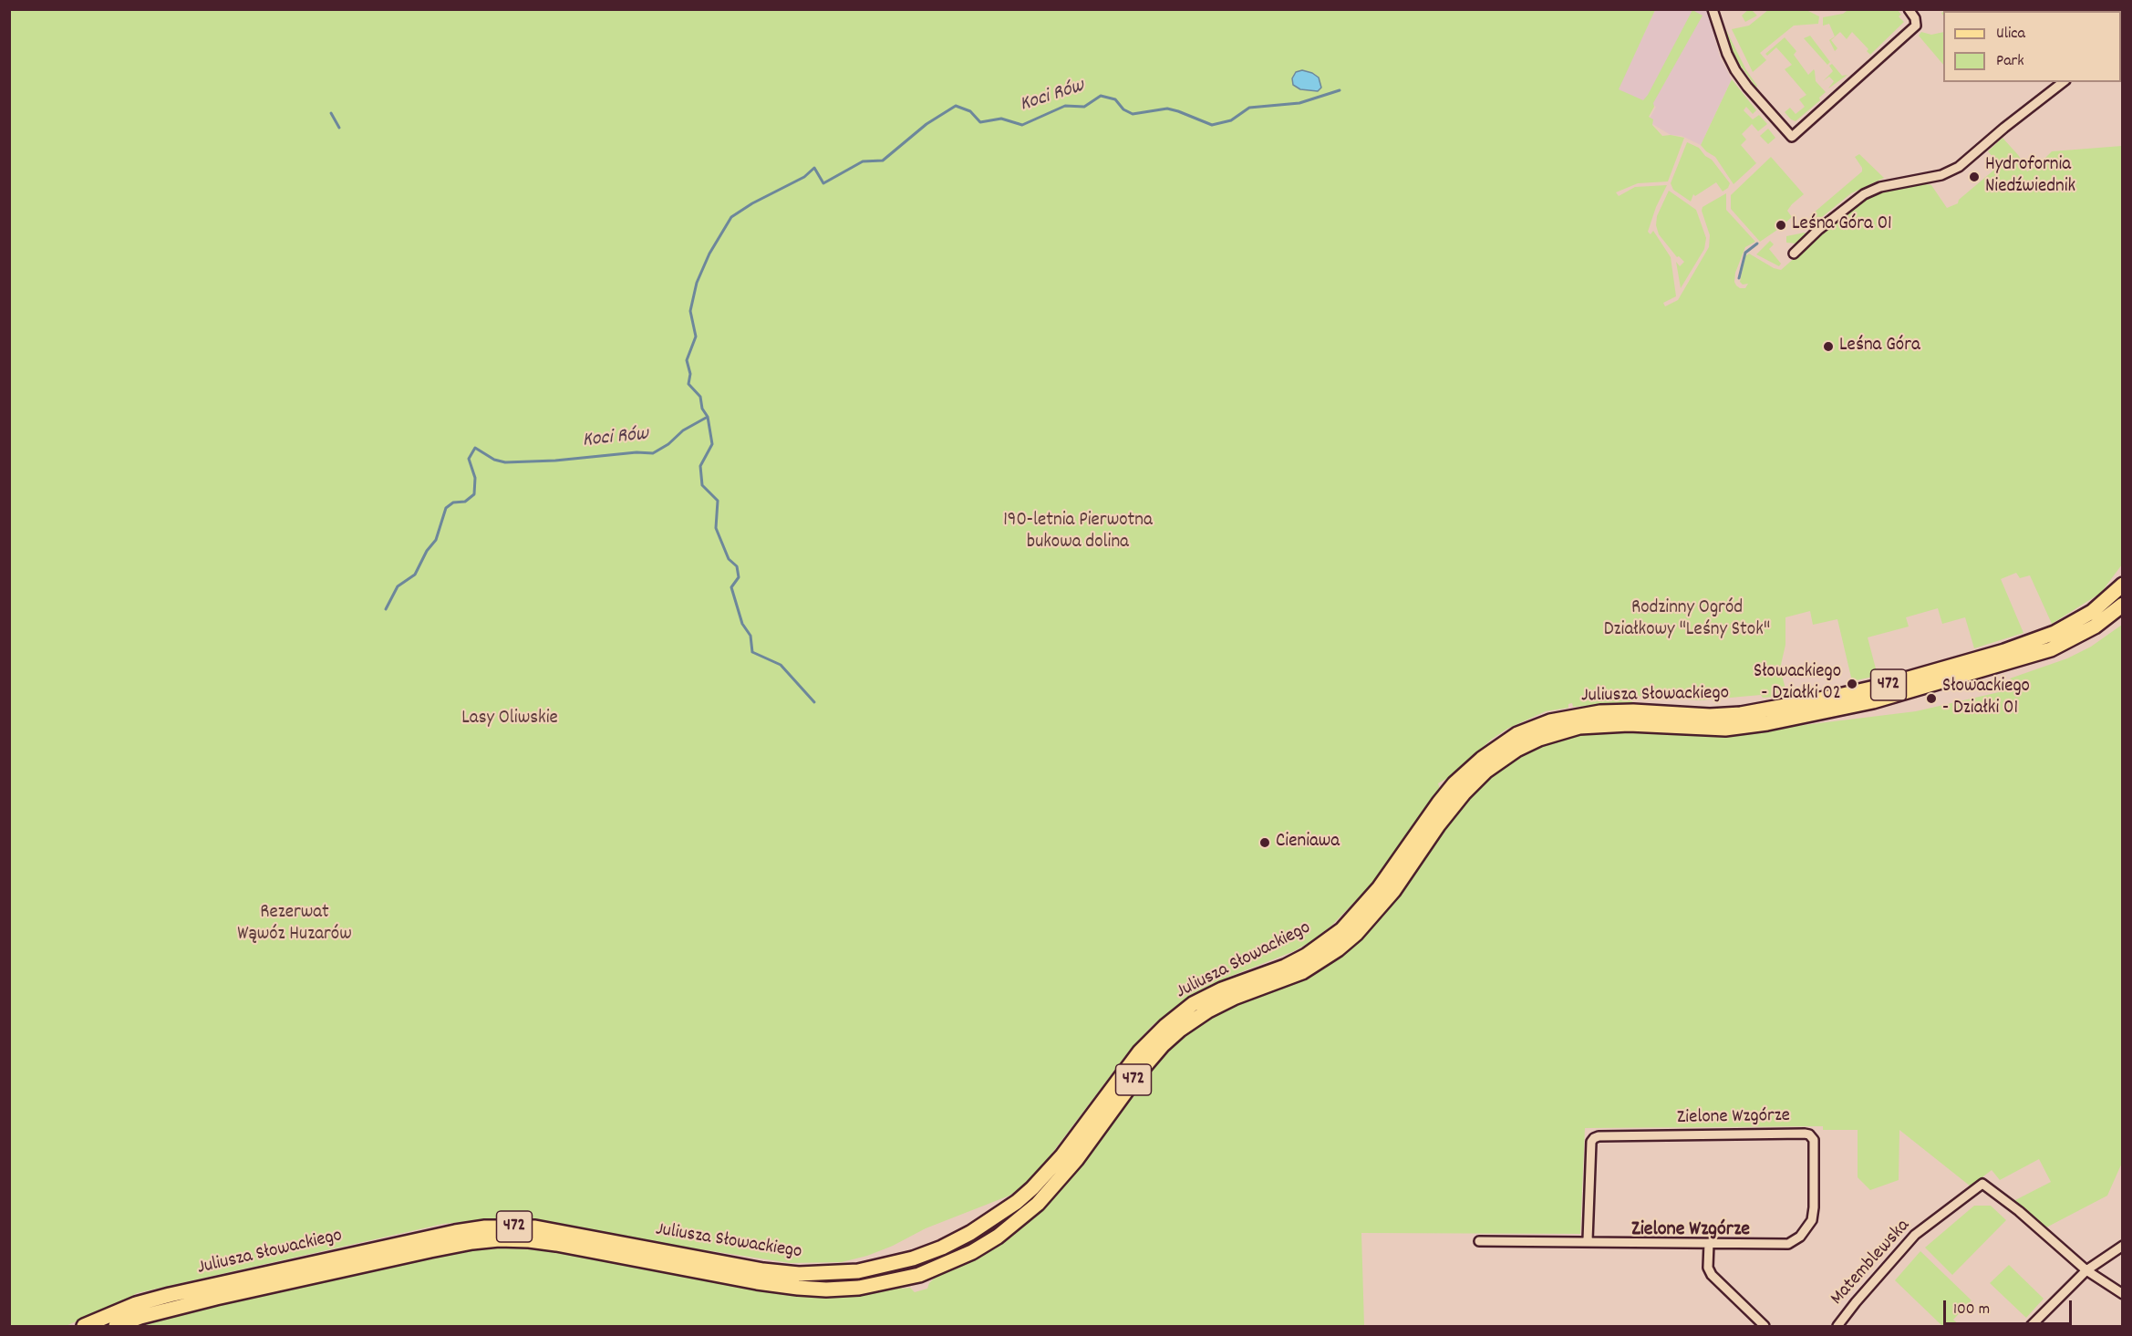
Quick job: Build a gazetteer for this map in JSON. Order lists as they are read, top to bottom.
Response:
{
  "streets": {
    "main road": ["472", "Juliusza Słowackiego"],
    "street": ["Zielone Wzgórze", "Matemblewska"]
  },
  "districts": ["Zielone Wzgórze"],
  "water": ["Koci Rów"],
  "parks": [
    "190-letnia Pierwotna bukowa dolina",
    "Rodzinny Ogród Działkowy \"Leśny Stok\"",
    "Lasy Oliwskie",
    "Rezerwat Wąwóz Huzarów"
  ],
  "places": [
    "Hydrofornia Niedźwiednik",
    "Leśna Góra 01",
    "Leśna Góra",
    "Słowackiego - Działki 02",
    "Słowackiego - Działki 01",
    "Cieniawa"
  ],
  "legend": ["Ulica", "Park"],
  "scale_bar": "100 m"
}
